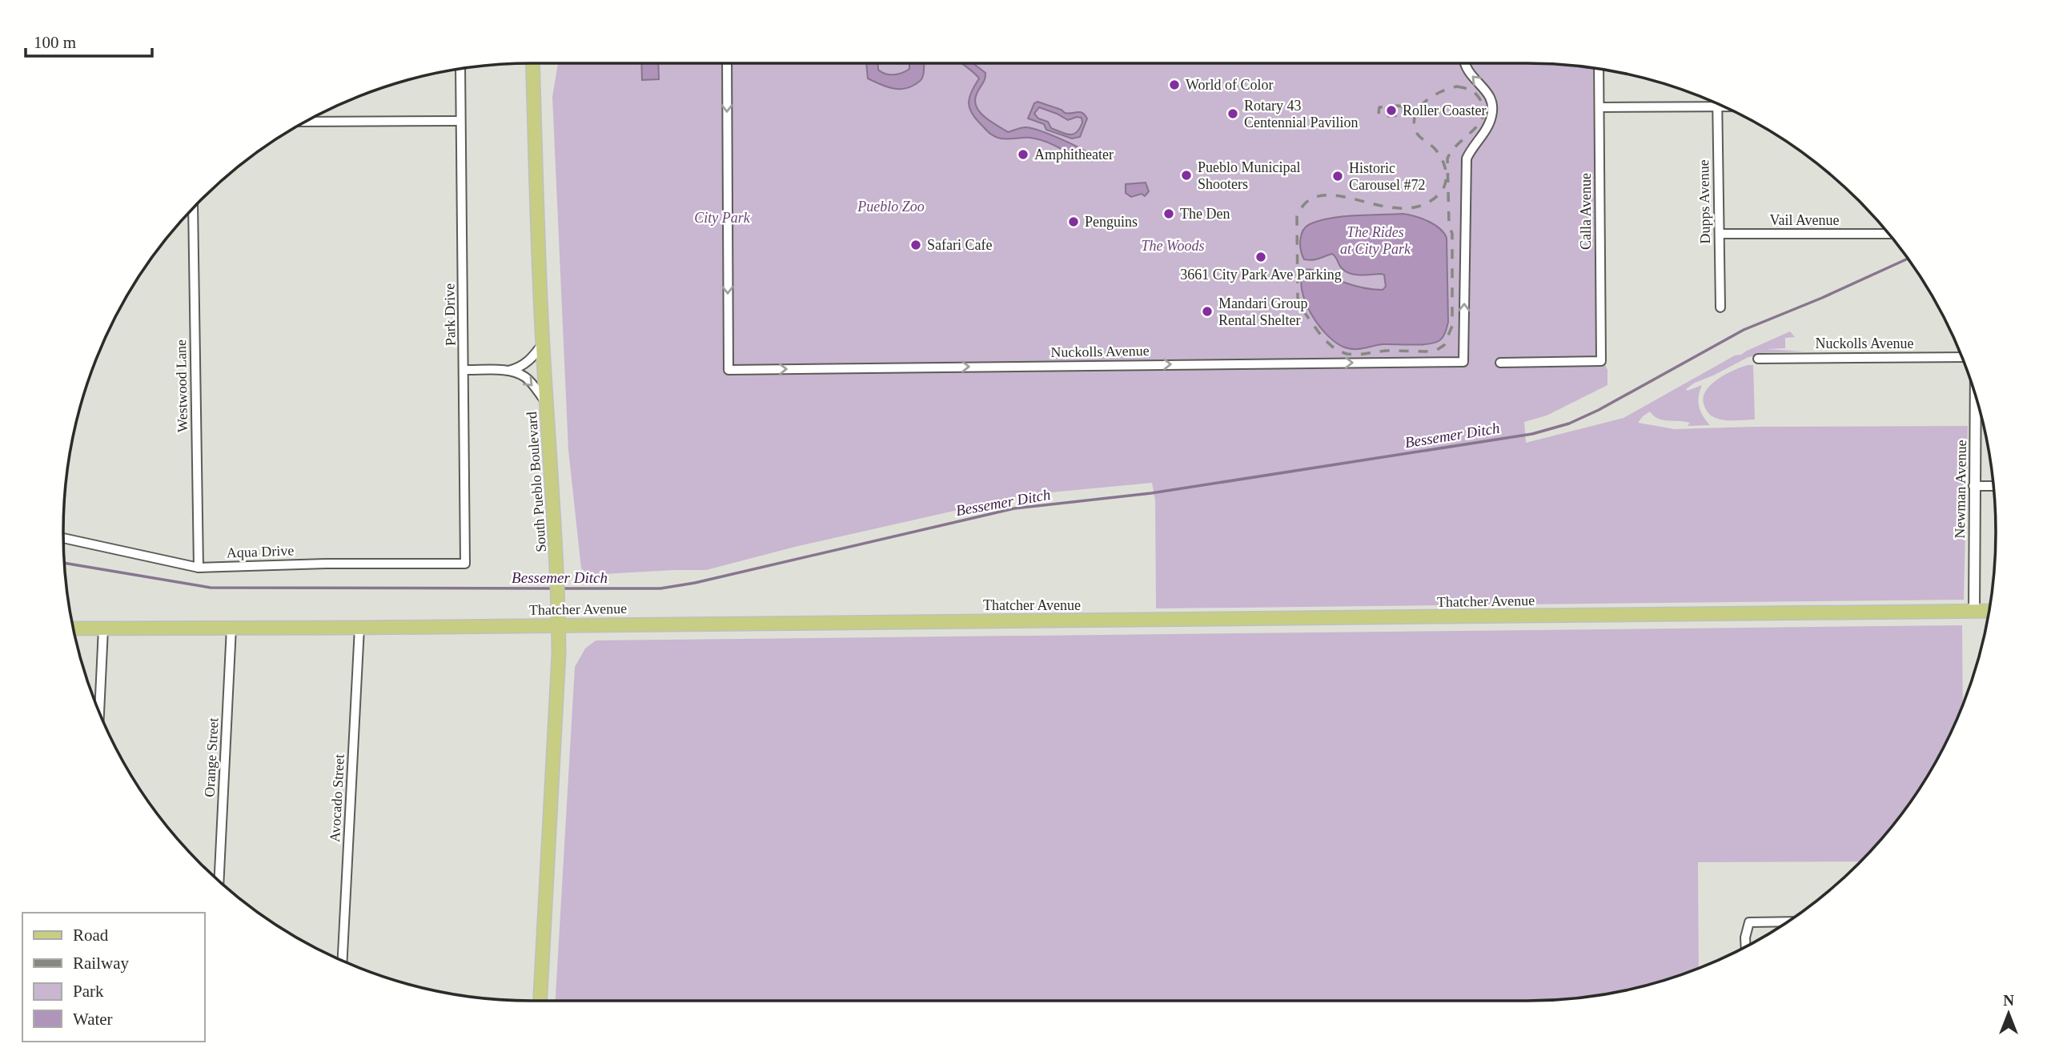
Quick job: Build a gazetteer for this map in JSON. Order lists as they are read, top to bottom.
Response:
{
  "streets": {
    "main road": ["South Pueblo Boulevard", "Thatcher Avenue"],
    "street": [
      "Dupps Avenue",
      "Calla Avenue",
      "Vail Avenue",
      "Park Drive",
      "Nuckolls Avenue",
      "Westwood Lane",
      "Newman Avenue",
      "Aqua Drive",
      "Orange Street",
      "Avocado Street"
    ]
  },
  "crossings": [
    ["Dupps Avenue", "Vail Avenue"],
    ["Park Drive", "Aqua Drive"],
    ["Westwood Lane", "Aqua Drive"],
    ["South Pueblo Boulevard", "Thatcher Avenue"],
    ["Newman Avenue", "Thatcher Avenue"],
    ["Thatcher Avenue", "Orange Street"],
    ["Thatcher Avenue", "Avocado Street"]
  ],
  "water": ["Bessemer Ditch"],
  "parks": [
    "Pueblo Zoo",
    "City Park",
    "The Rides at City Park",
    "The Woods"
  ],
  "places": [
    "World of Color",
    "Roller Coaster",
    "Rotary 43 Centennial Pavilion",
    "Amphitheater",
    "Pueblo Municipal Shooters",
    "Historic Carousel #72",
    "The Den",
    "Penguins",
    "Safari Cafe",
    "3661 City Park Ave Parking",
    "Mandari Group Rental Shelter"
  ],
  "legend": [
    "Road",
    "Railway",
    "Park",
    "Water"
  ],
  "scale_bar": "100 m",
  "north": "top"
}
